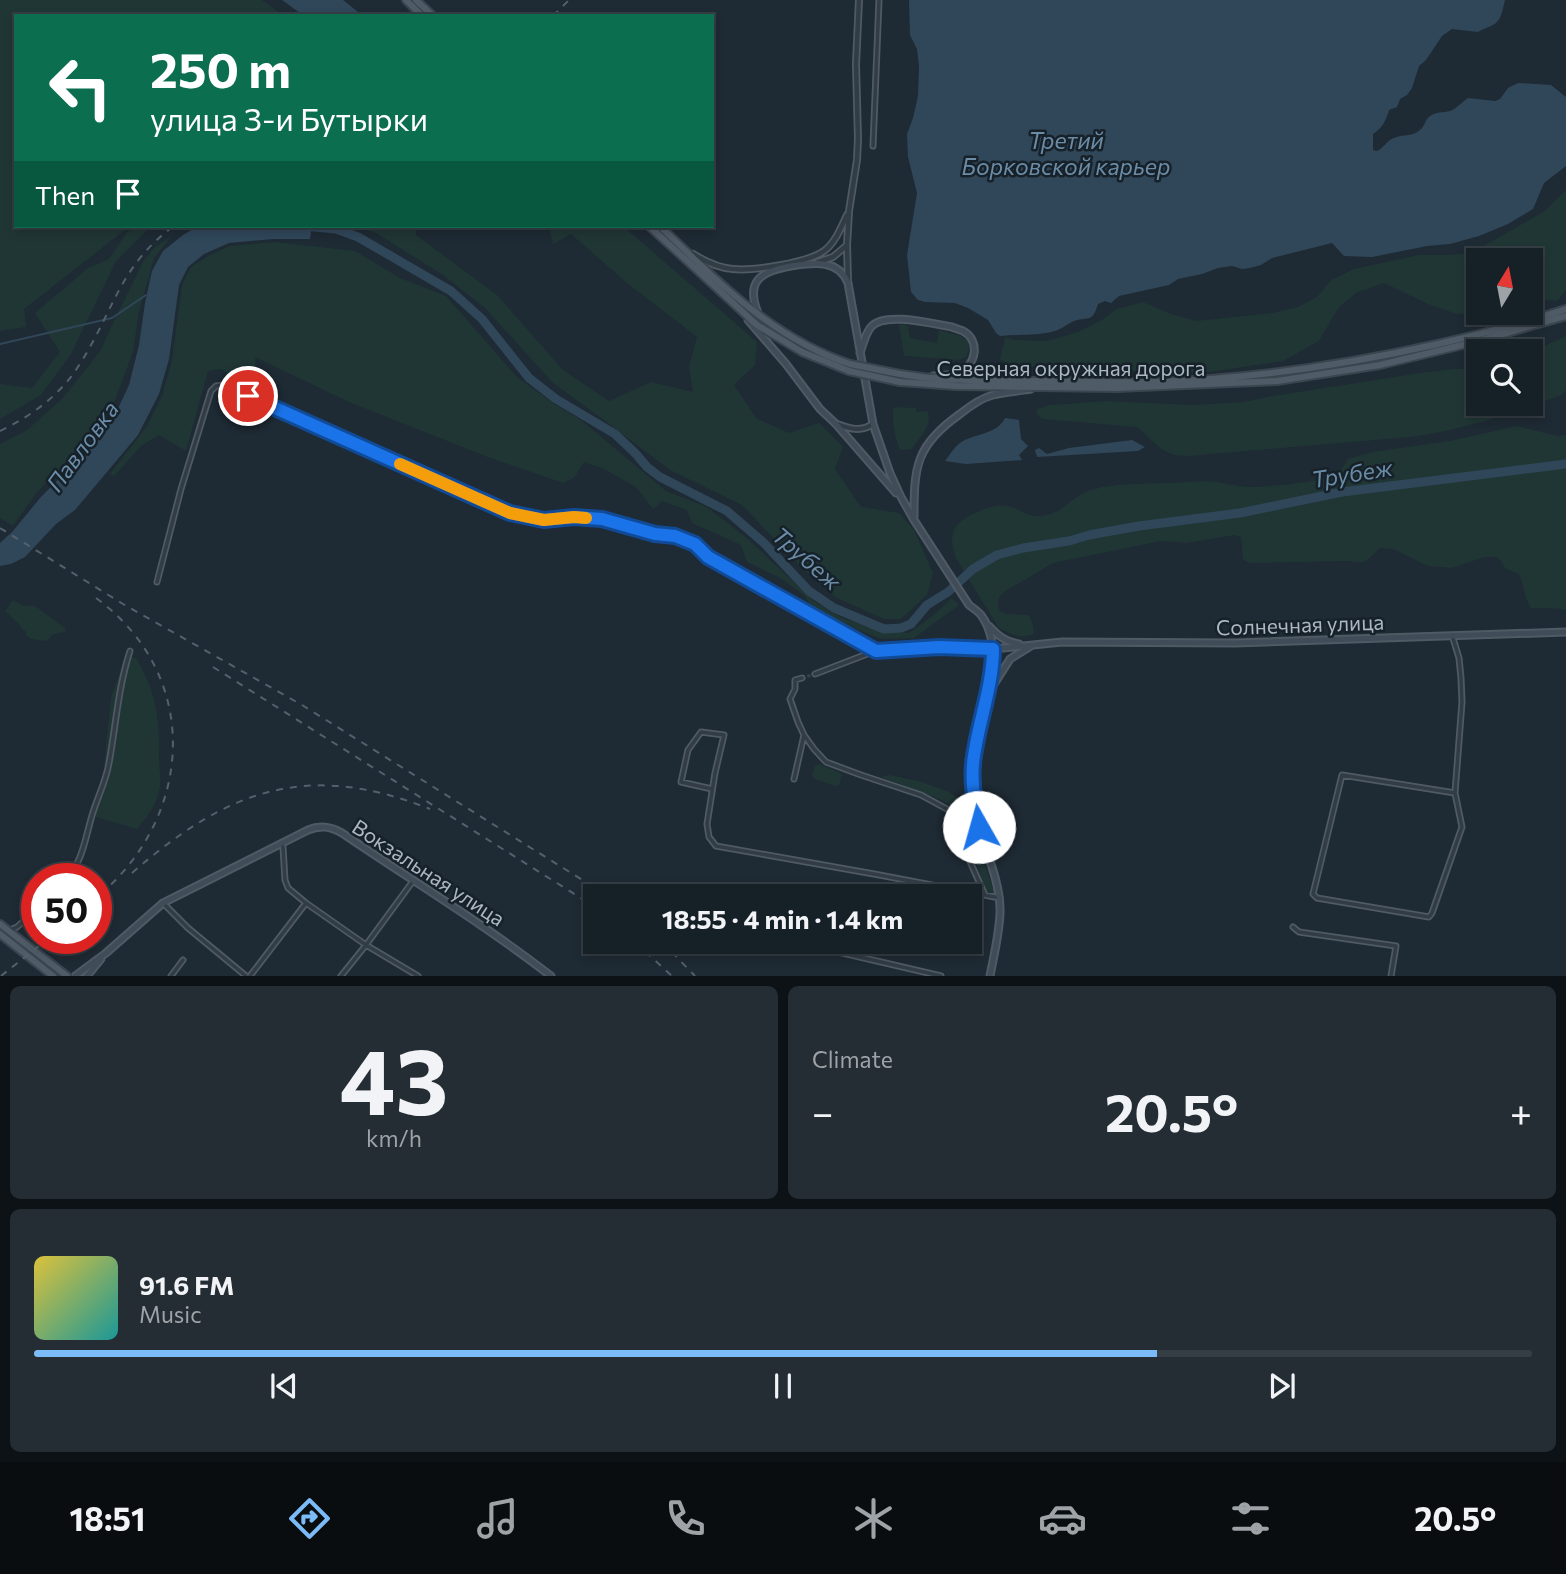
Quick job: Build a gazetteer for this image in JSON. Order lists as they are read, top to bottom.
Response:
{
  "streets": {
    "main road": ["Северная окружная дорога", "Солнечная улица", "Вокзальная улица"]
  },
  "water": ["Третий Борковской карьер", "Павловка", "Трубеж"],
  "north": "top",
  "page": {
    "turn": ["250 m", "улица 3-и Бутырки"],
    "then": "Then",
    "limit": "50",
    "trip": "18:55 · 4 min · 1.4 km",
    "tile": [
      ["43", "km/h"],
      "Climate"
    ],
    "heat": ["−", "20.5°", "+"],
    "song": ["91.6 FM", "Music"],
    "tabs": ["18:51", "20.5°"]
  }
}
